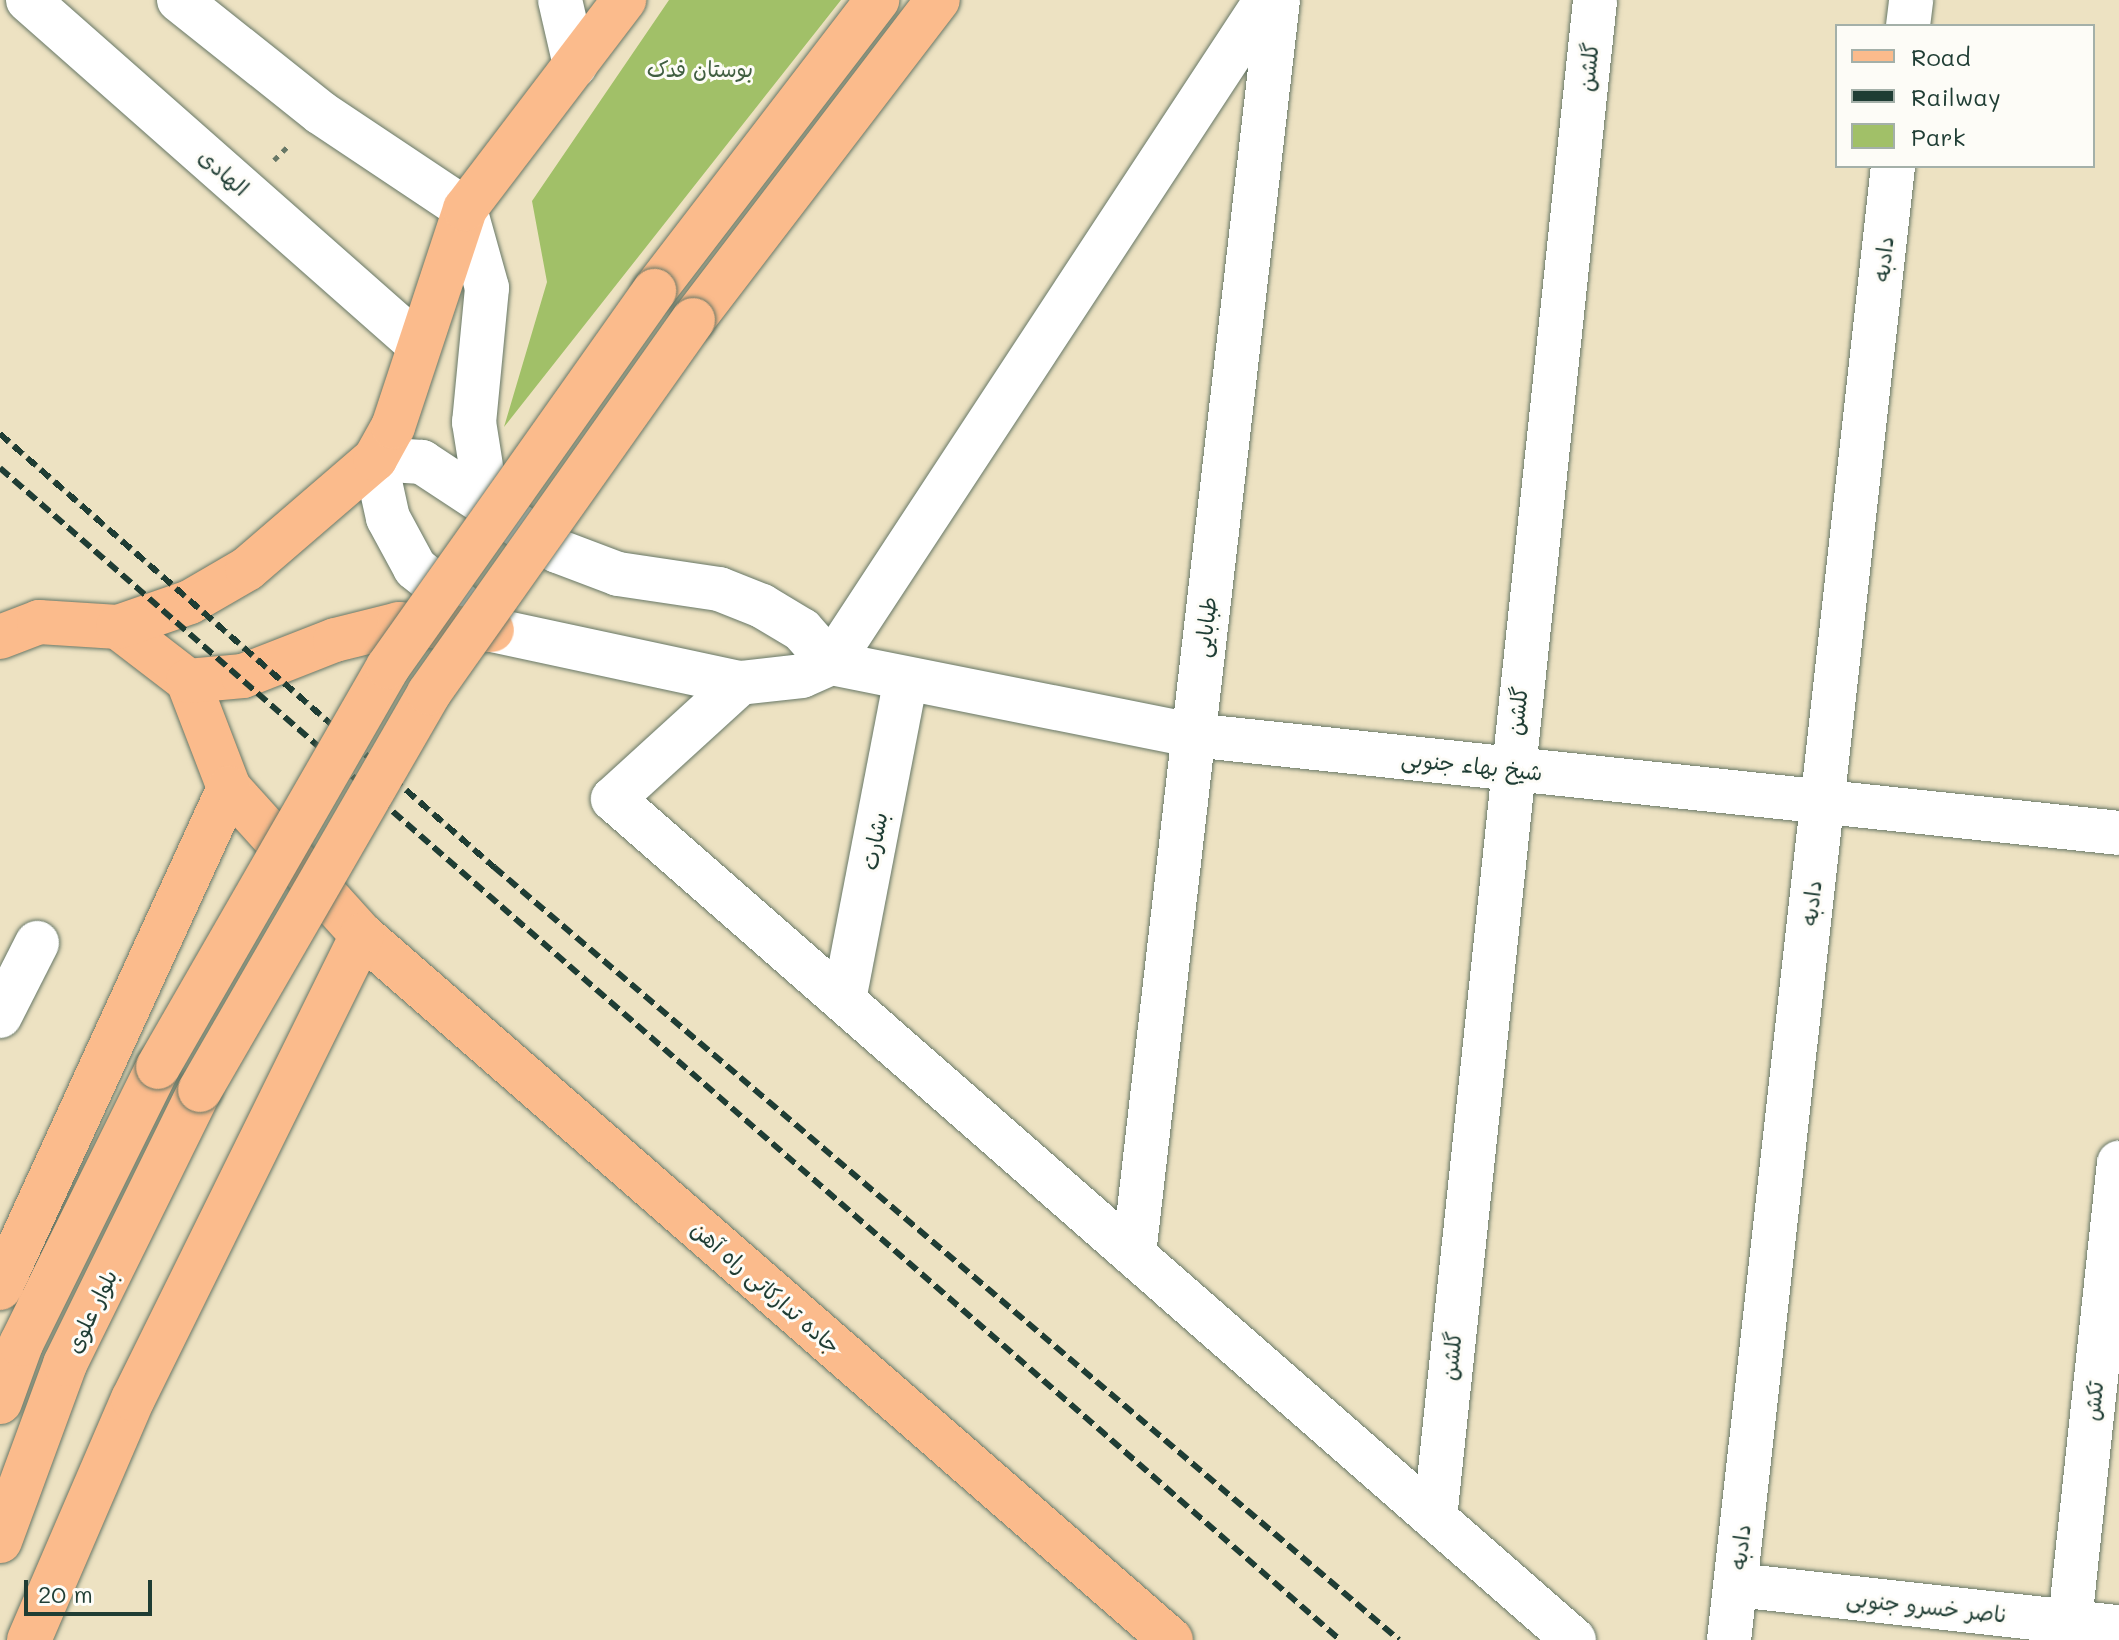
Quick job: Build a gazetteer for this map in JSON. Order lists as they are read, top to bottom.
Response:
{
  "streets": {
    "main road": ["جاده تدارکاتی راه آهن", "بلوار علوی"],
    "street": [
      "گلشن",
      "الهادی",
      "دادبه",
      "طبابایی",
      "شیخ بهاء جنوبی",
      "بشارت",
      "تکش",
      "ناصر خسرو جنوبی"
    ]
  },
  "crossings": [
    ["گلشن", "شیخ بهاء جنوبی"],
    ["دادبه", "شیخ بهاء جنوبی"],
    ["دادبه", "ناصر خسرو جنوبی"],
    ["طبابایی", "شیخ بهاء جنوبی"],
    ["شیخ بهاء جنوبی", "بشارت"],
    ["تکش", "ناصر خسرو جنوبی"]
  ],
  "parks": ["بوستان فدک"],
  "legend": ["Road", "Railway", "Park"],
  "scale_bar": "20 m"
}
